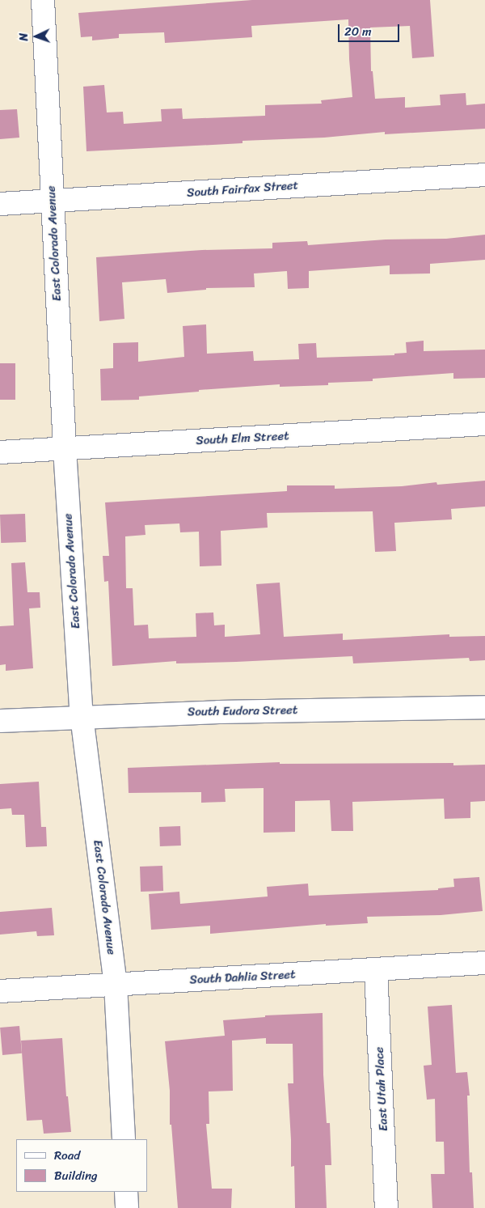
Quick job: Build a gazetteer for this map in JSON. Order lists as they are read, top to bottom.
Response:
{
  "streets": {
    "street": [
      "South Fairfax Street",
      "East Colorado Avenue",
      "South Elm Street",
      "South Eudora Street",
      "South Dahlia Street",
      "East Utah Place"
    ]
  },
  "crossings": [
    ["South Fairfax Street", "East Colorado Avenue"],
    ["East Colorado Avenue", "South Elm Street"],
    ["East Colorado Avenue", "South Eudora Street"],
    ["East Colorado Avenue", "South Dahlia Street"],
    ["South Dahlia Street", "East Utah Place"]
  ],
  "legend": ["Road", "Building"],
  "scale_bar": "20 m",
  "north": "left"
}
